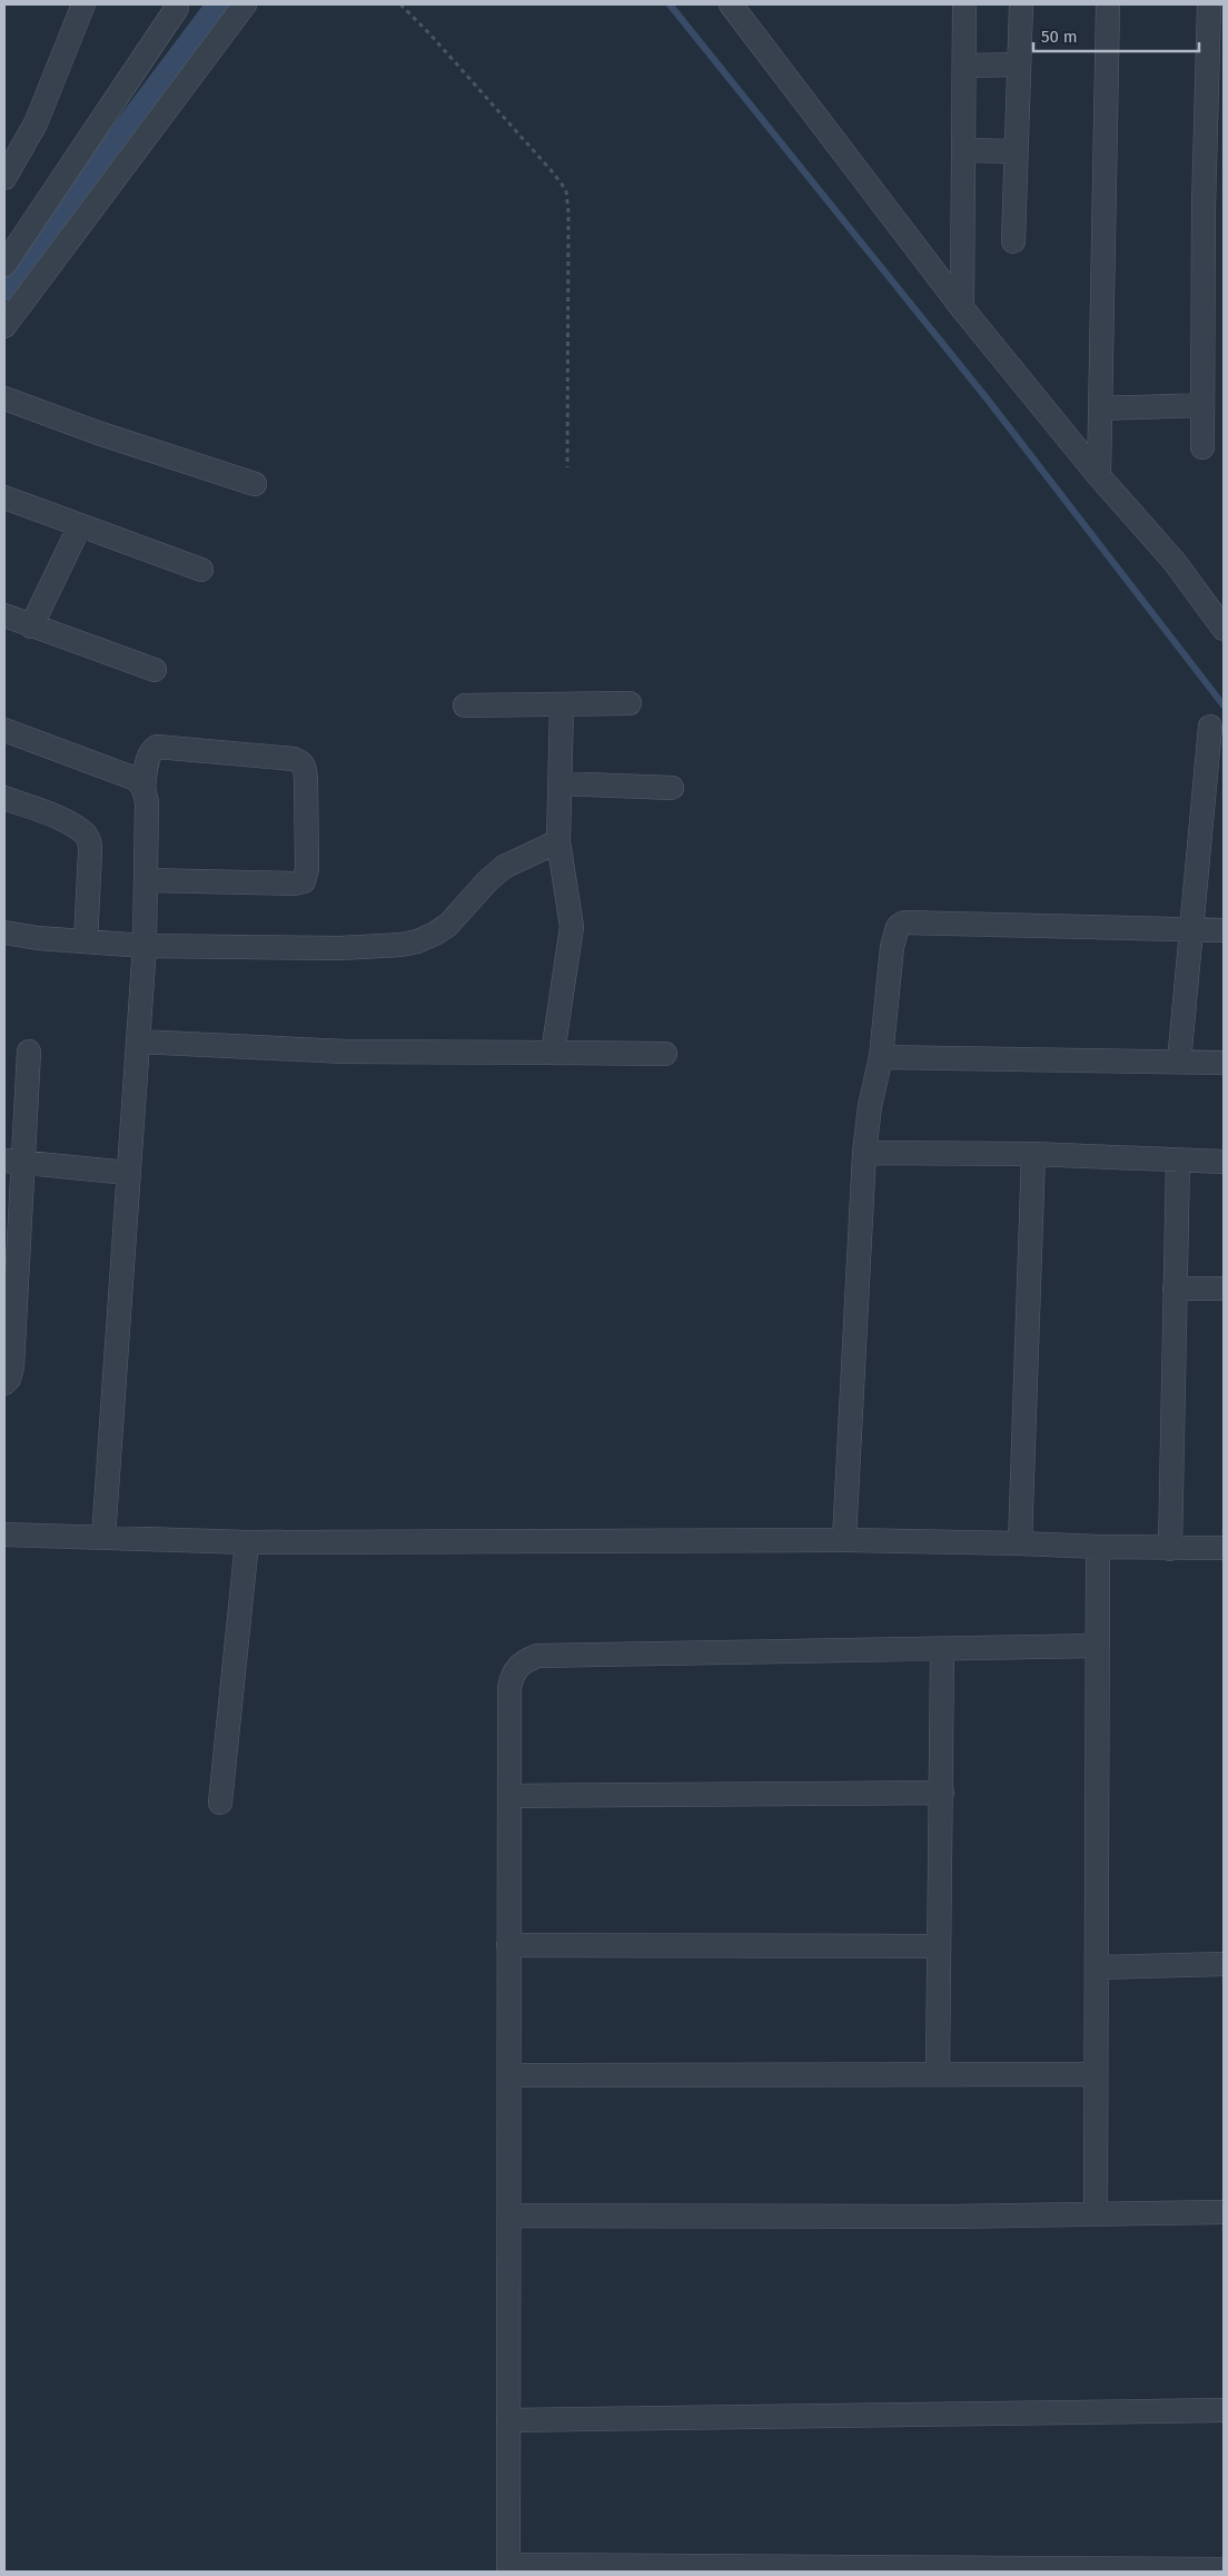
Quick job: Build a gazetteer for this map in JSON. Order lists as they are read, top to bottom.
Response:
{
  "scale_bar": "50 m"
}
